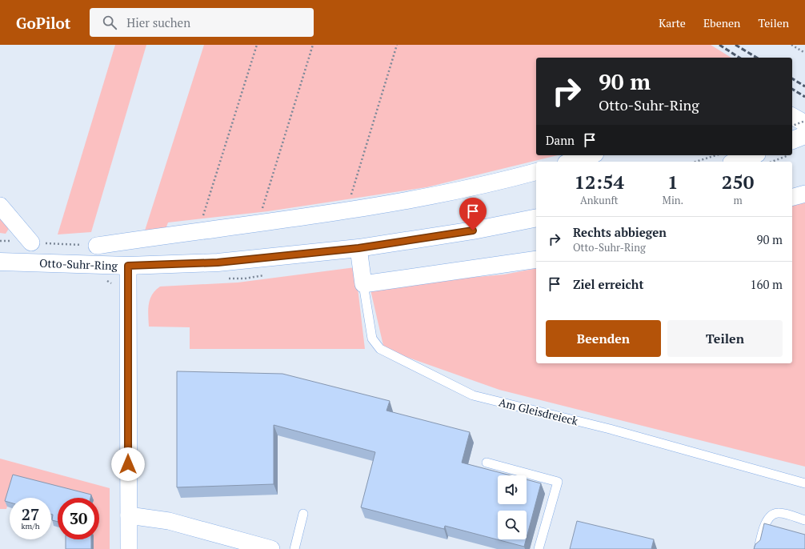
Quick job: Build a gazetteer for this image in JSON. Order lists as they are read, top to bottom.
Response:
{
  "streets": {
    "street": ["Otto-Suhr-Ring", "Am Gleisdreieck"]
  },
  "crossings": [
    ["Otto-Suhr-Ring", "Am Gleisdreieck"]
  ],
  "page": {
    "header": "GoPilot",
    "search": "Hier suchen",
    "nav": ["Karte", "Ebenen", "Teilen"],
    "turn": ["90 m", "Otto-Suhr-Ring"],
    "then": "Dann",
    "eta": [
      "12:54",
      "Ankunft",
      "1",
      "Min.",
      "250",
      "m"
    ],
    "list": [
      {
        "name": "Rechts abbiegen",
        "note": "Otto-Suhr-Ring",
        "value": "90 m"
      },
      {
        "name": "Ziel erreicht",
        "value": "160 m"
      }
    ],
    "buttons": ["Beenden", "Teilen"],
    "speed": "27 km/h",
    "limit": "30"
  }
}
